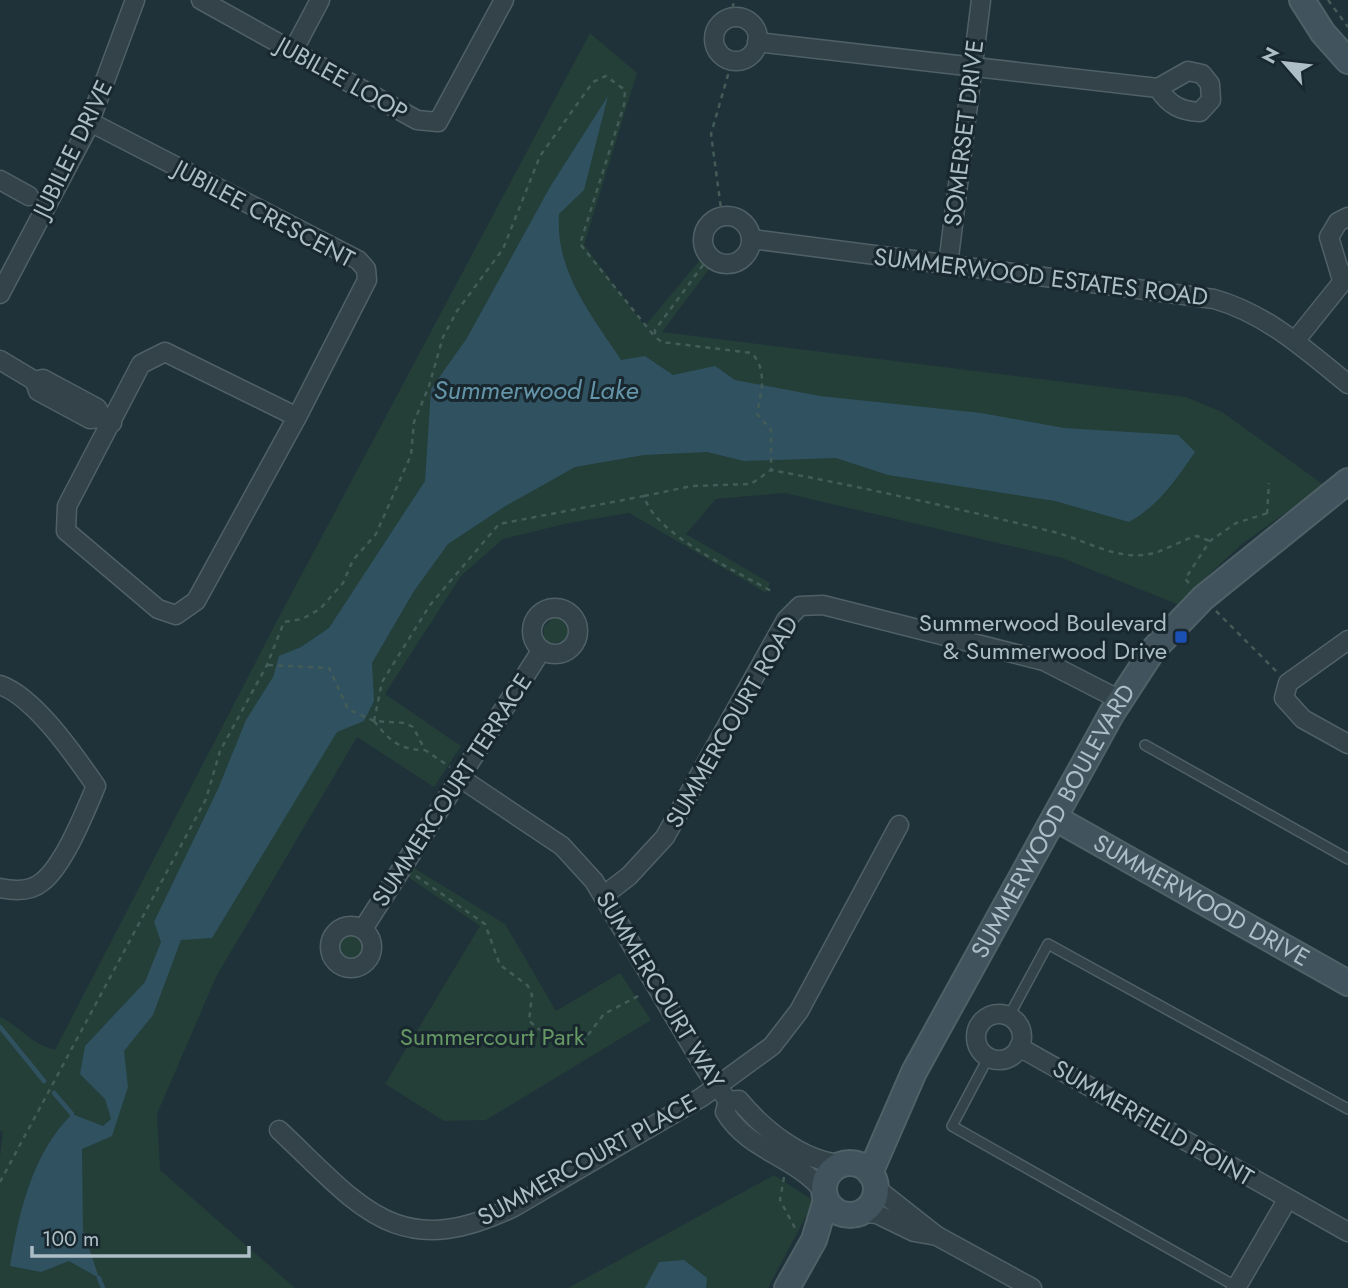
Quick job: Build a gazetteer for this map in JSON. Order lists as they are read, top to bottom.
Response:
{
  "streets": {
    "street": [
      "JUBILEE LOOP",
      "SOMERSET DRIVE",
      "JUBILEE DRIVE",
      "JUBILEE CRESCENT",
      "SUMMERWOOD ESTATES ROAD",
      "SUMMERCOURT ROAD",
      "SUMMERCOURT TERRACE",
      "SUMMERWOOD BOULEVARD",
      "SUMMERWOOD DRIVE",
      "SUMMERCOURT WAY",
      "SUMMERFIELD POINT",
      "SUMMERCOURT PLACE"
    ]
  },
  "crossings": [
    ["SOMERSET DRIVE", "SUMMERWOOD ESTATES ROAD"],
    ["JUBILEE DRIVE", "JUBILEE CRESCENT"],
    ["SUMMERCOURT ROAD", "SUMMERWOOD BOULEVARD"],
    ["SUMMERCOURT ROAD", "SUMMERCOURT WAY"],
    ["SUMMERCOURT TERRACE", "SUMMERCOURT WAY"],
    ["SUMMERWOOD BOULEVARD", "SUMMERWOOD DRIVE"],
    ["SUMMERWOOD BOULEVARD", "SUMMERCOURT WAY"],
    ["SUMMERCOURT WAY", "SUMMERCOURT PLACE"]
  ],
  "water": ["Summerwood Lake"],
  "parks": ["Summercourt Park"],
  "places": {
    "transit": ["Summerwood Boulevard & Summerwood Drive"]
  },
  "scale_bar": "100 m",
  "north": "top left"
}
